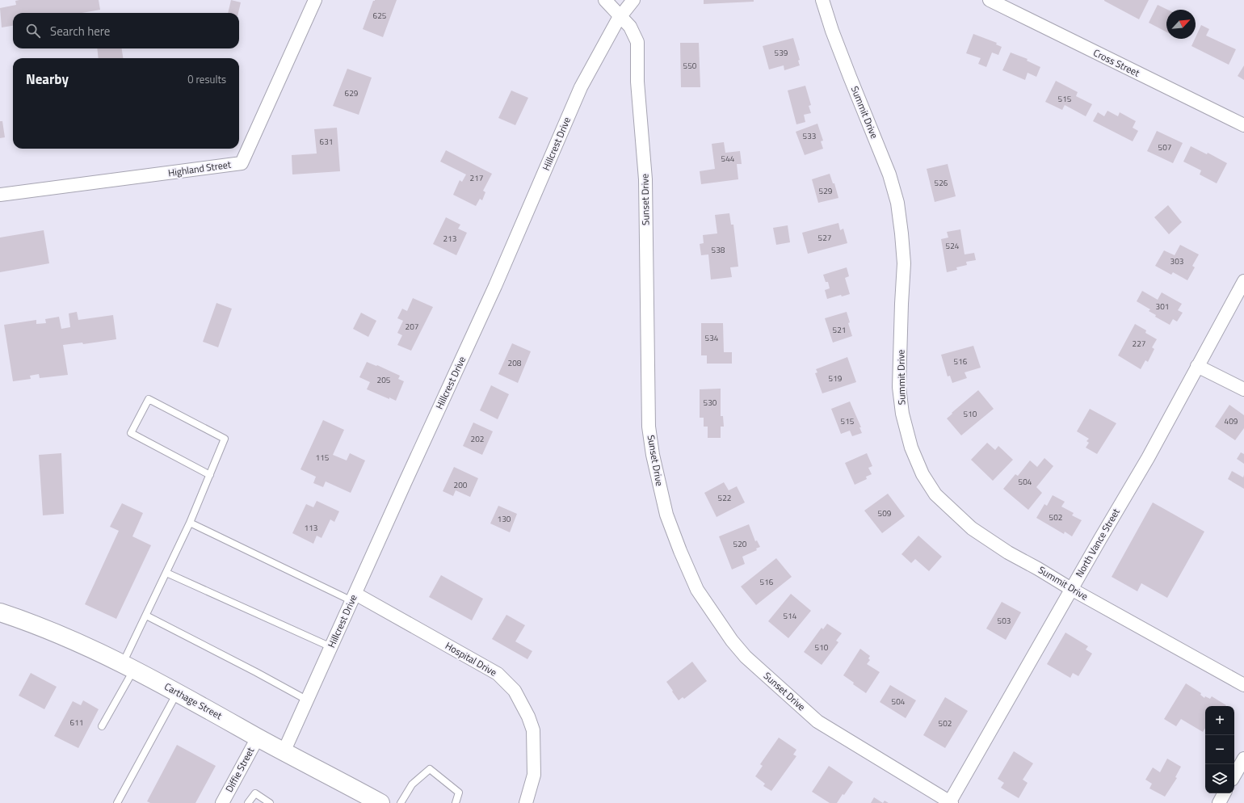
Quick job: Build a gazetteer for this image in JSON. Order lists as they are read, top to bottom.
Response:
{
  "streets": {
    "main road": ["Carthage Street"],
    "street": [
      "Cross Street",
      "Summit Drive",
      "Hillcrest Drive",
      "Highland Street",
      "Sunset Drive",
      "North Vance Street",
      "Hospital Drive",
      "Diffie Street"
    ]
  },
  "crossings": [
    ["Summit Drive", "North Vance Street"],
    ["Hillcrest Drive", "Sunset Drive"],
    ["Hillcrest Drive", "Hospital Drive"],
    ["Hillcrest Drive", "Carthage Street"],
    ["Sunset Drive", "North Vance Street"],
    ["Carthage Street", "Diffie Street"]
  ],
  "house_numbers": [
    "625",
    "539",
    "550",
    "629",
    "515",
    "533",
    "631",
    "507",
    "544",
    "217",
    "526",
    "529",
    "527",
    "213",
    "524",
    "538",
    "303",
    "301",
    "207",
    "521",
    "534",
    "227",
    "516",
    "208",
    "519",
    "205",
    "530",
    "510",
    "515",
    "409",
    "202",
    "115",
    "504",
    "200",
    "522",
    "509",
    "502",
    "130",
    "113",
    "520",
    "516",
    "514",
    "503",
    "510",
    "504",
    "611",
    "502"
  ],
  "north": "top right",
  "page": {
    "search": "Search here",
    "heading": ["Nearby", "0 results"],
    "map_buttons": ["+", "−"]
  }
}
